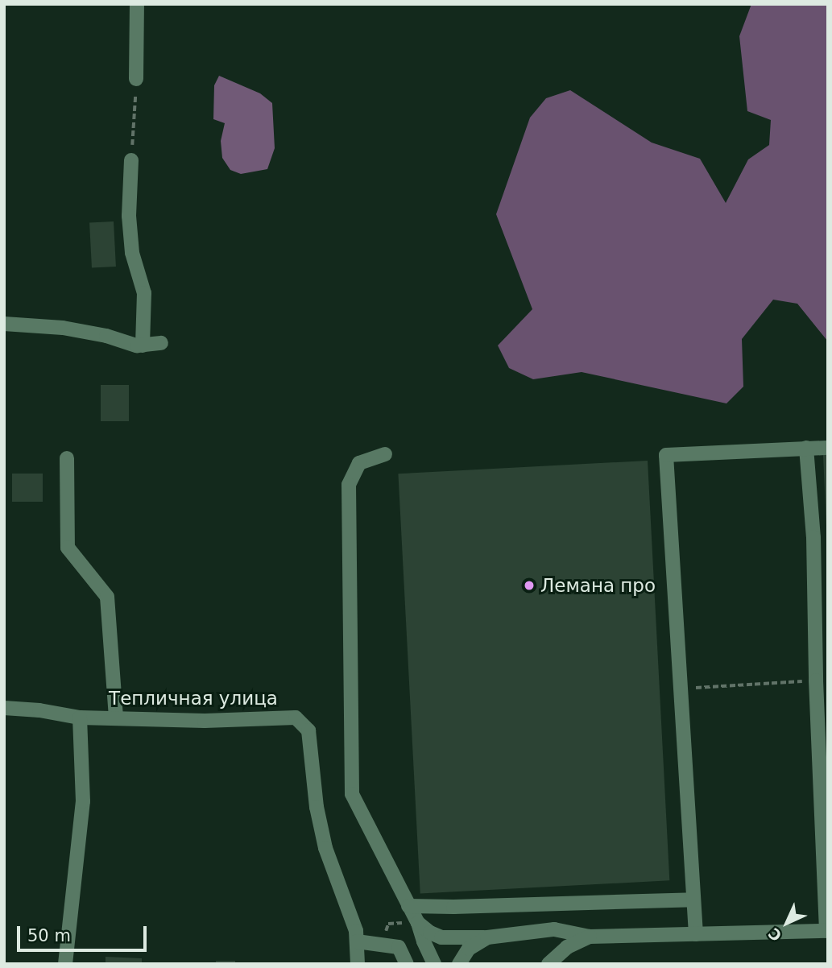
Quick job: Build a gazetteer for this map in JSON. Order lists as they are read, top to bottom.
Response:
{
  "streets": {
    "street": ["Тепличная улица"]
  },
  "places": ["Лемана про"],
  "scale_bar": "50 m",
  "north": "bottom left"
}
